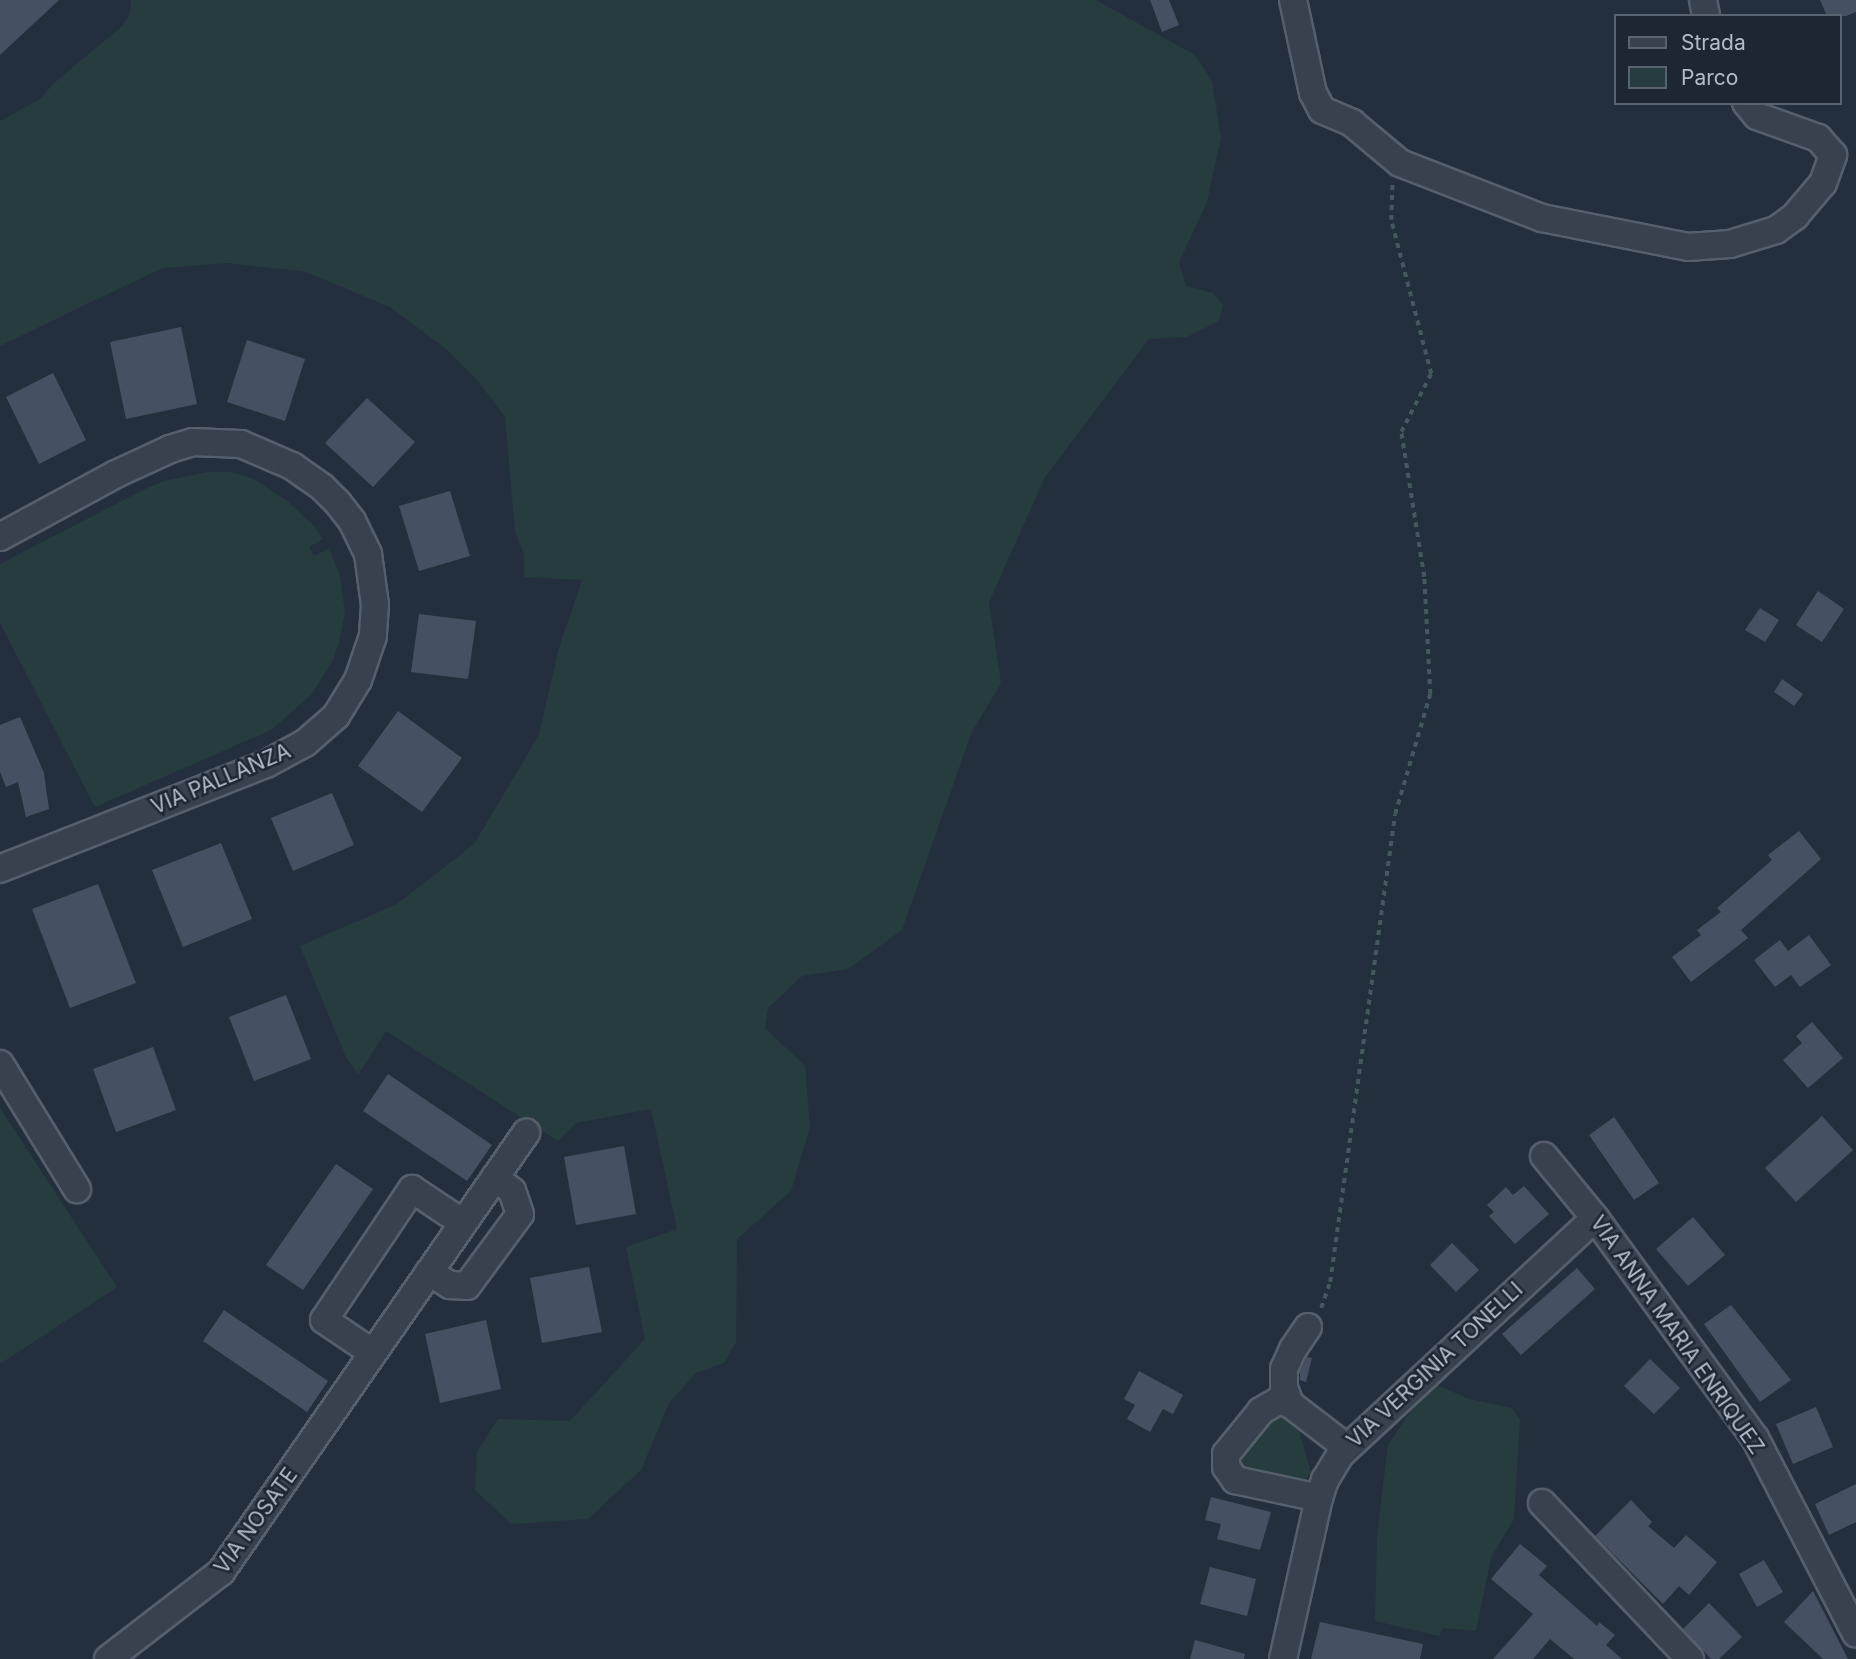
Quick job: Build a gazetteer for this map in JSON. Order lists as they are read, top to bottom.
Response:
{
  "streets": {
    "street": [
      "VIA PALLANZA",
      "VIA ANNA MARIA ENRIQUEZ",
      "VIA VERGINIA TONELLI",
      "VIA NOSATE"
    ]
  },
  "crossings": [
    ["VIA ANNA MARIA ENRIQUEZ", "VIA VERGINIA TONELLI"]
  ],
  "legend": ["Strada", "Parco"]
}
